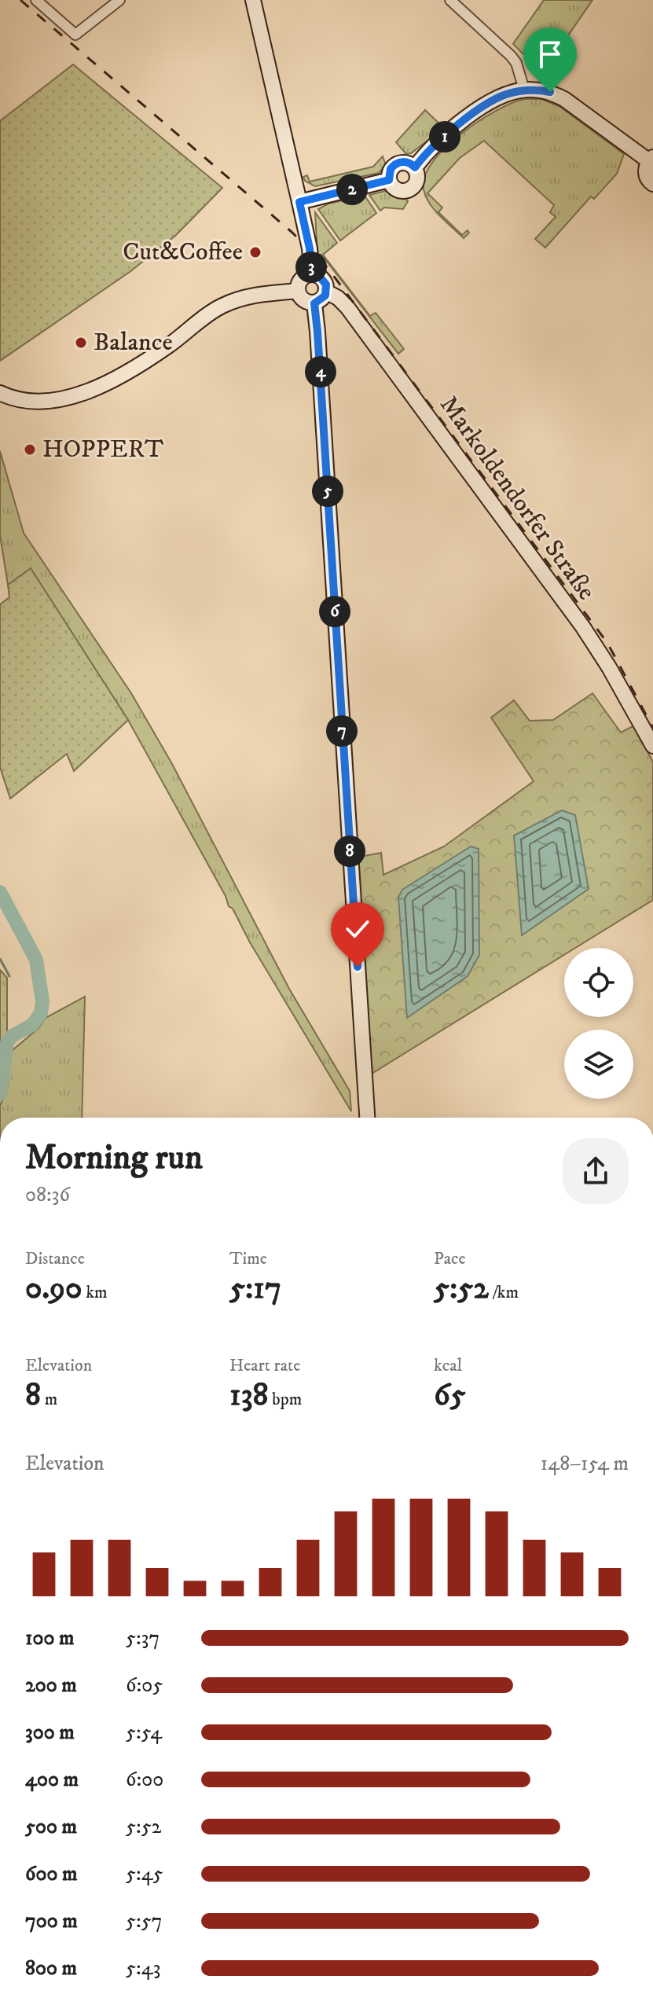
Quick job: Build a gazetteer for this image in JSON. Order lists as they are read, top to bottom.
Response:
{
  "streets": {
    "main road": ["Markoldendorfer Straße"]
  },
  "places": ["Cut&Coffee", "Balance", "HOPPERT"],
  "page": {
    "pins": [
      "1",
      "2",
      "3",
      "4",
      "5",
      "6",
      "7",
      "8"
    ],
    "heading": ["Morning run", "08:36"],
    "stats": [
      ["Distance", "0.90 km"],
      ["Time", "5:17"],
      ["Pace", "5:52 /km"],
      ["Elevation", "8 m"],
      ["Heart rate", "138 bpm"],
      ["kcal", "65"]
    ],
    "chart": ["Elevation", "148–154 m"],
    "list": [
      {
        "name": "100 m",
        "note": "5:37"
      },
      {
        "name": "200 m",
        "note": "6:05"
      },
      {
        "name": "300 m",
        "note": "5:54"
      },
      {
        "name": "400 m",
        "note": "6:00"
      },
      {
        "name": "500 m",
        "note": "5:52"
      },
      {
        "name": "600 m",
        "note": "5:45"
      },
      {
        "name": "700 m",
        "note": "5:57"
      },
      {
        "name": "800 m",
        "note": "5:43"
      }
    ]
  }
}
